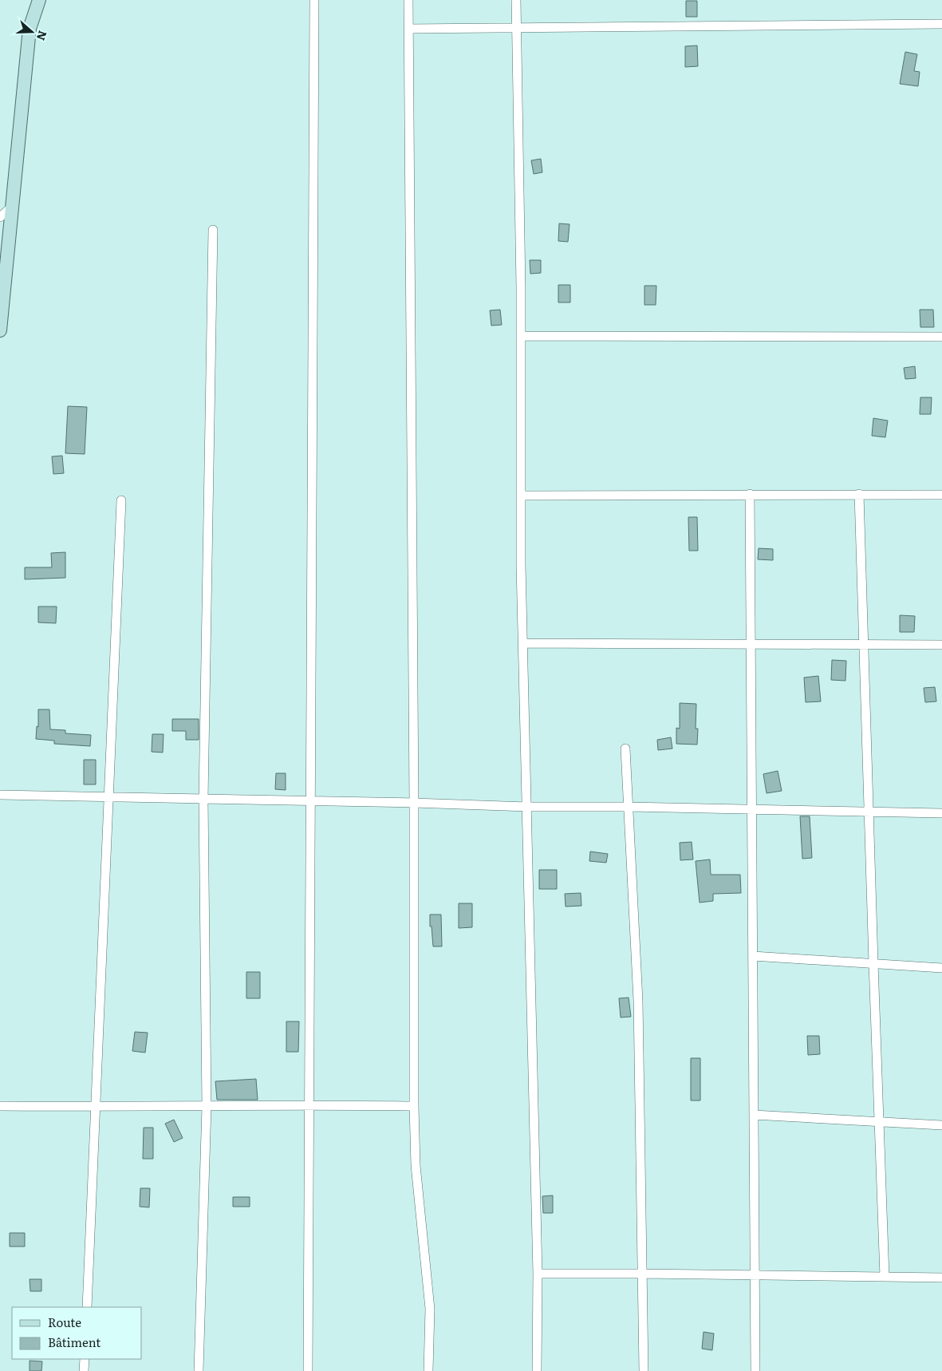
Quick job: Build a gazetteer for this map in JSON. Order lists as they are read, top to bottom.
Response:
{
  "legend": ["Route", "Bâtiment"],
  "north": "right"
}
